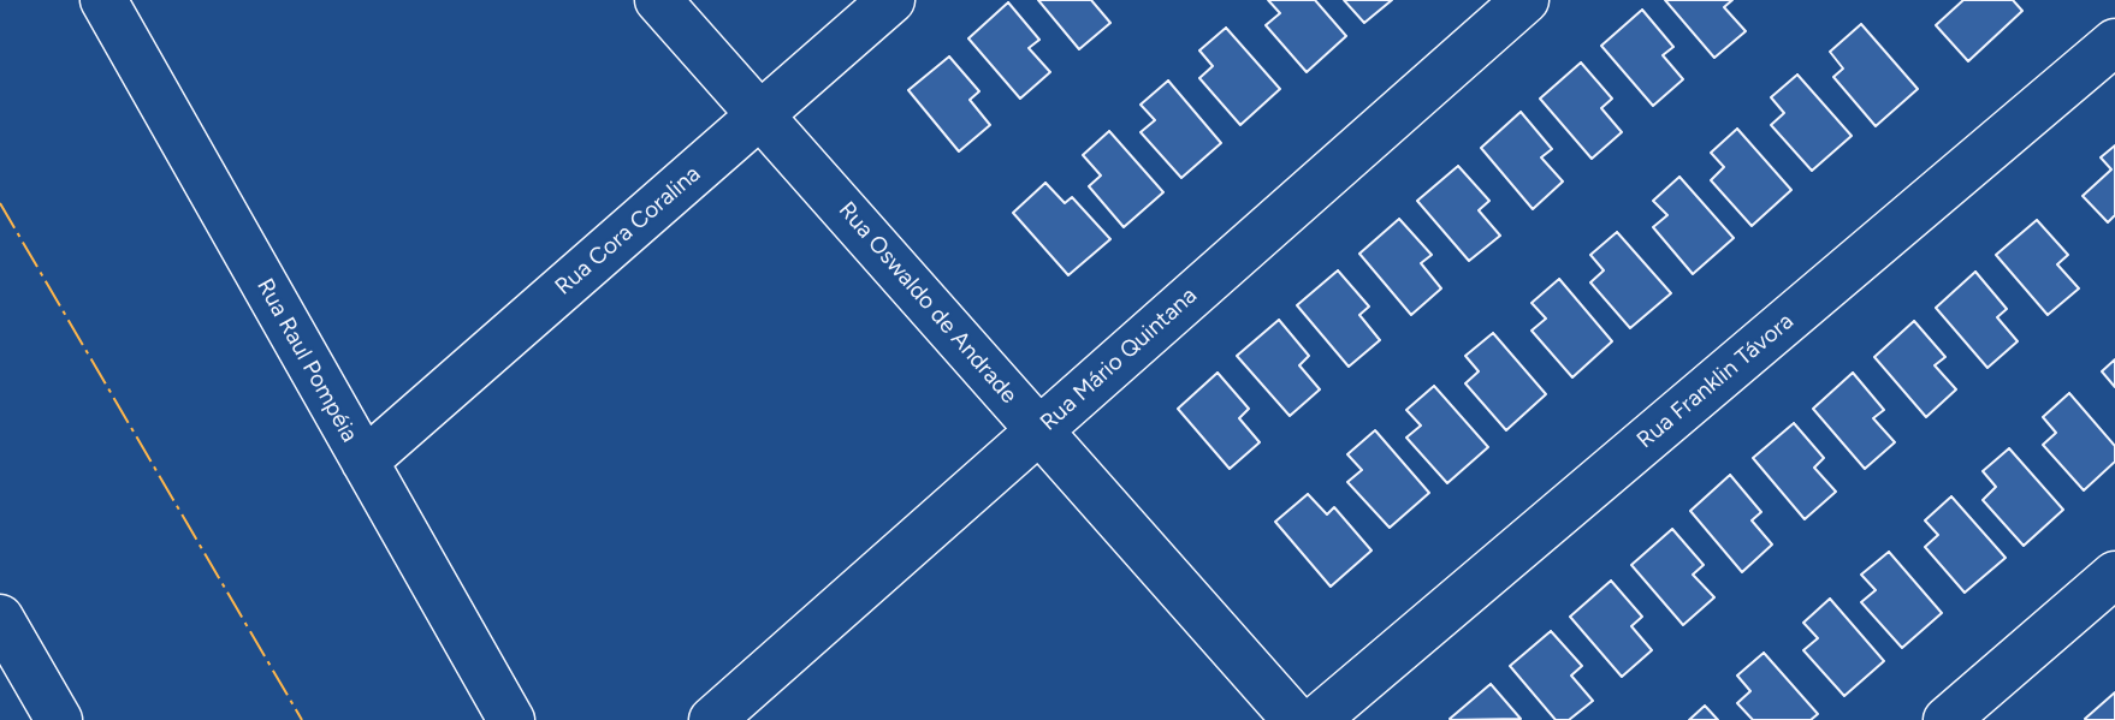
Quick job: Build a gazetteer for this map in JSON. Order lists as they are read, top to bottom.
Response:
{
  "streets": {
    "street": [
      "Rua Cora Coralina",
      "Rua Oswaldo de Andrade",
      "Rua Mário Quintana",
      "Rua Raul Pompéia",
      "Rua Franklin Távora"
    ]
  },
  "crossings": [
    ["Rua Cora Coralina", "Rua Oswaldo de Andrade"],
    ["Rua Cora Coralina", "Rua Raul Pompéia"],
    ["Rua Oswaldo de Andrade", "Rua Mário Quintana"]
  ]
}
